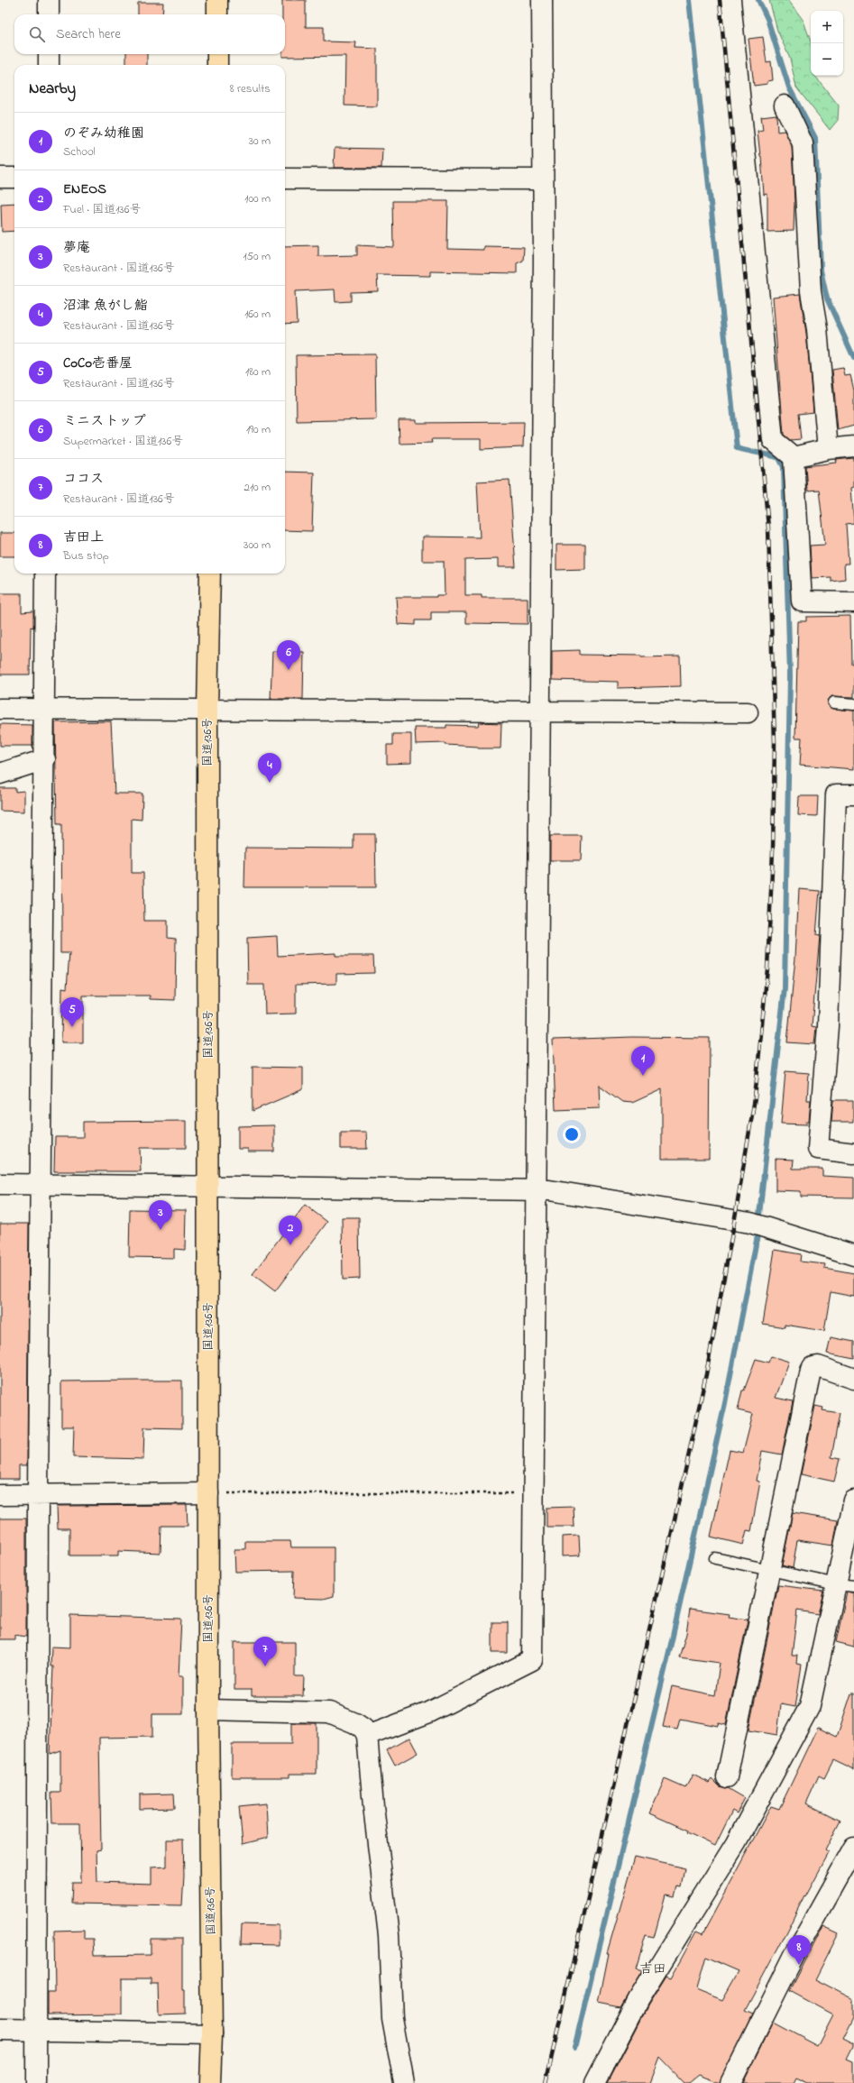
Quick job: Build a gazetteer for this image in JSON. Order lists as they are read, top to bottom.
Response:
{
  "streets": {
    "highway": ["国道136号"]
  },
  "districts": ["吉田"],
  "page": {
    "map_buttons": ["+", "−"],
    "search": "Search here",
    "heading": ["Nearby", "8 results"],
    "list": [
      {
        "mark": "1",
        "name": "のぞみ幼稚園",
        "note": "School",
        "value": "30 m"
      },
      {
        "mark": "2",
        "name": "ENEOS",
        "note": "Fuel · 国道136号",
        "value": "100 m"
      },
      {
        "mark": "3",
        "name": "夢庵",
        "note": "Restaurant · 国道136号",
        "value": "150 m"
      },
      {
        "mark": "4",
        "name": "沼津 魚がし鮨",
        "note": "Restaurant · 国道136号",
        "value": "160 m"
      },
      {
        "mark": "5",
        "name": "CoCo壱番屋",
        "note": "Restaurant · 国道136号",
        "value": "180 m"
      },
      {
        "mark": "6",
        "name": "ミニストップ",
        "note": "Supermarket · 国道136号",
        "value": "190 m"
      },
      {
        "mark": "7",
        "name": "ココス",
        "note": "Restaurant · 国道136号",
        "value": "210 m"
      },
      {
        "mark": "8",
        "name": "吉田上",
        "note": "Bus stop",
        "value": "300 m"
      }
    ],
    "pins": [
      "6",
      "4",
      "5",
      "1",
      "3",
      "2",
      "7",
      "8"
    ]
  }
}
